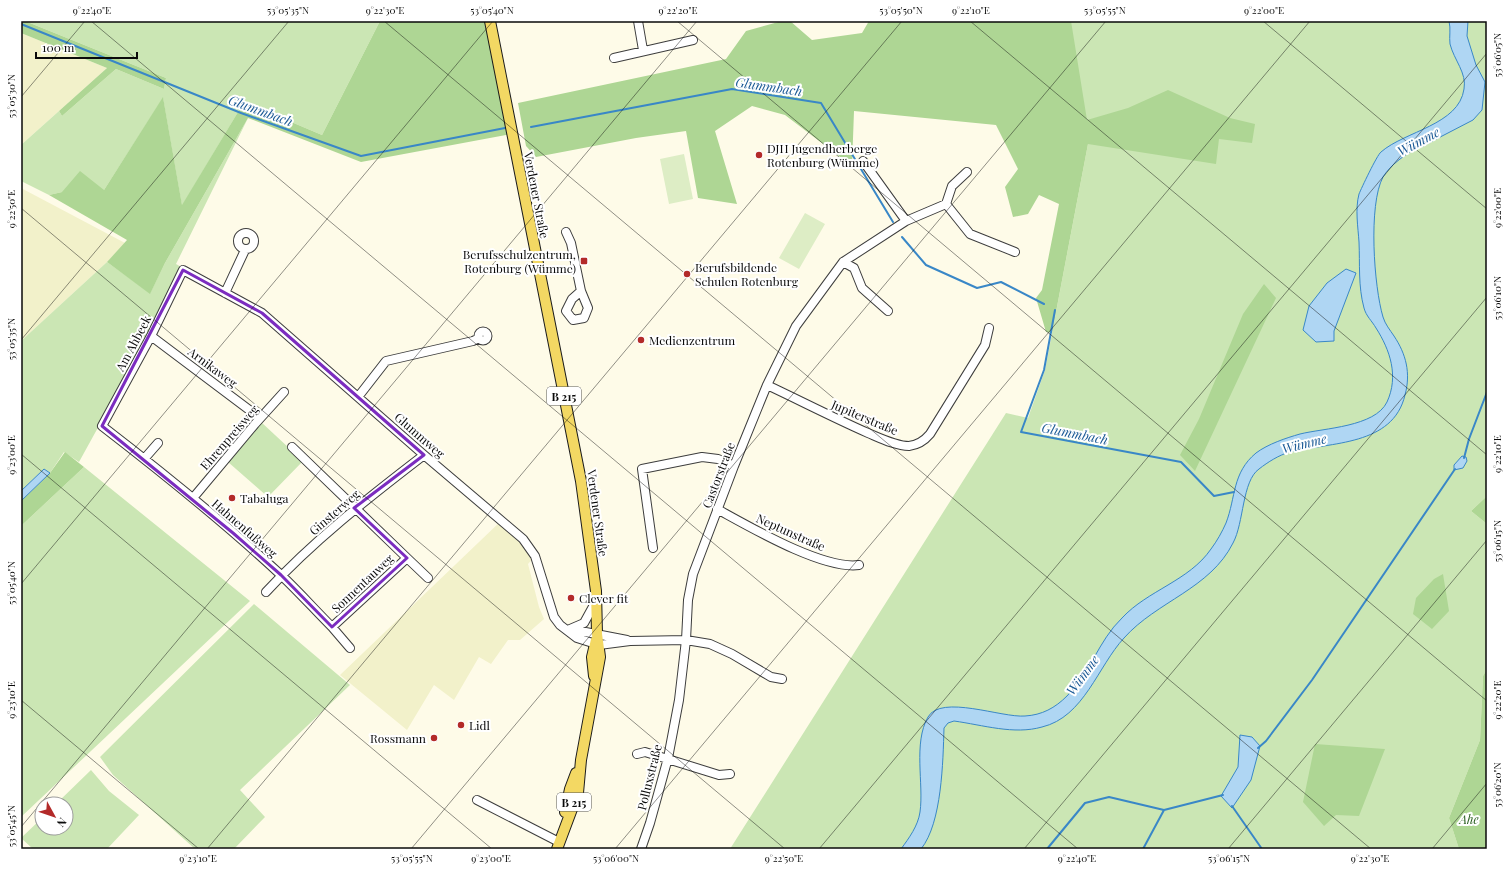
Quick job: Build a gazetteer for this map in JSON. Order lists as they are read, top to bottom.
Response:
{
  "streets": {
    "main road": ["Verdener Straße", "B 215"],
    "street": [
      "Am Ahbeek",
      "Arnikaweg",
      "Jupiterstraße",
      "Glummweg",
      "Ehrenpreisweg",
      "Castorstraße",
      "Ginsterweg",
      "Hahnenfußweg",
      "Neptunstraße",
      "Sonnentauweg",
      "Polluxstraße"
    ]
  },
  "crossings": [
    ["Verdener Straße", "Glummweg"],
    ["Am Ahbeek", "Arnikaweg"],
    ["Am Ahbeek", "Glummweg"],
    ["Am Ahbeek", "Hahnenfußweg"],
    ["Arnikaweg", "Ehrenpreisweg"],
    ["Jupiterstraße", "Castorstraße"],
    ["Glummweg", "Ginsterweg"],
    ["Ehrenpreisweg", "Hahnenfußweg"],
    ["Castorstraße", "Neptunstraße"],
    ["Castorstraße", "Polluxstraße"],
    ["Ginsterweg", "Hahnenfußweg"],
    ["Ginsterweg", "Sonnentauweg"],
    ["Hahnenfußweg", "Sonnentauweg"]
  ],
  "water": ["Glummbach", "Wümme"],
  "parks": ["Ahe"],
  "places": {
    "other": [
      "DJH Jugendherberge Rotenburg (Wümme)",
      "Berufsbildende Schulen Rotenburg",
      "Medienzentrum",
      "Tabaluga",
      "Clever fit",
      "Lidl",
      "Rossmann"
    ],
    "transit": ["Berufsschulzentrum, Rotenburg (Wümme)"]
  },
  "scale_bar": "100 m",
  "north": "bottom right",
  "coordinates": [
    "9°22'40\"E",
    "53°05'35\"N",
    "9°22'30\"E",
    "53°05'40\"N",
    "9°22'20\"E",
    "53°05'50\"N",
    "9°22'10\"E",
    "53°05'55\"N",
    "9°22'00\"E",
    "53°06'05\"N",
    "53°05'30\"N",
    "9°22'50\"E",
    "53°06'10\"N",
    "9°23'00\"E",
    "53°06'15\"N",
    "9°23'10\"E",
    "53°06'20\"N",
    "53°05'45\"N",
    "53°06'00\"N"
  ]
}
